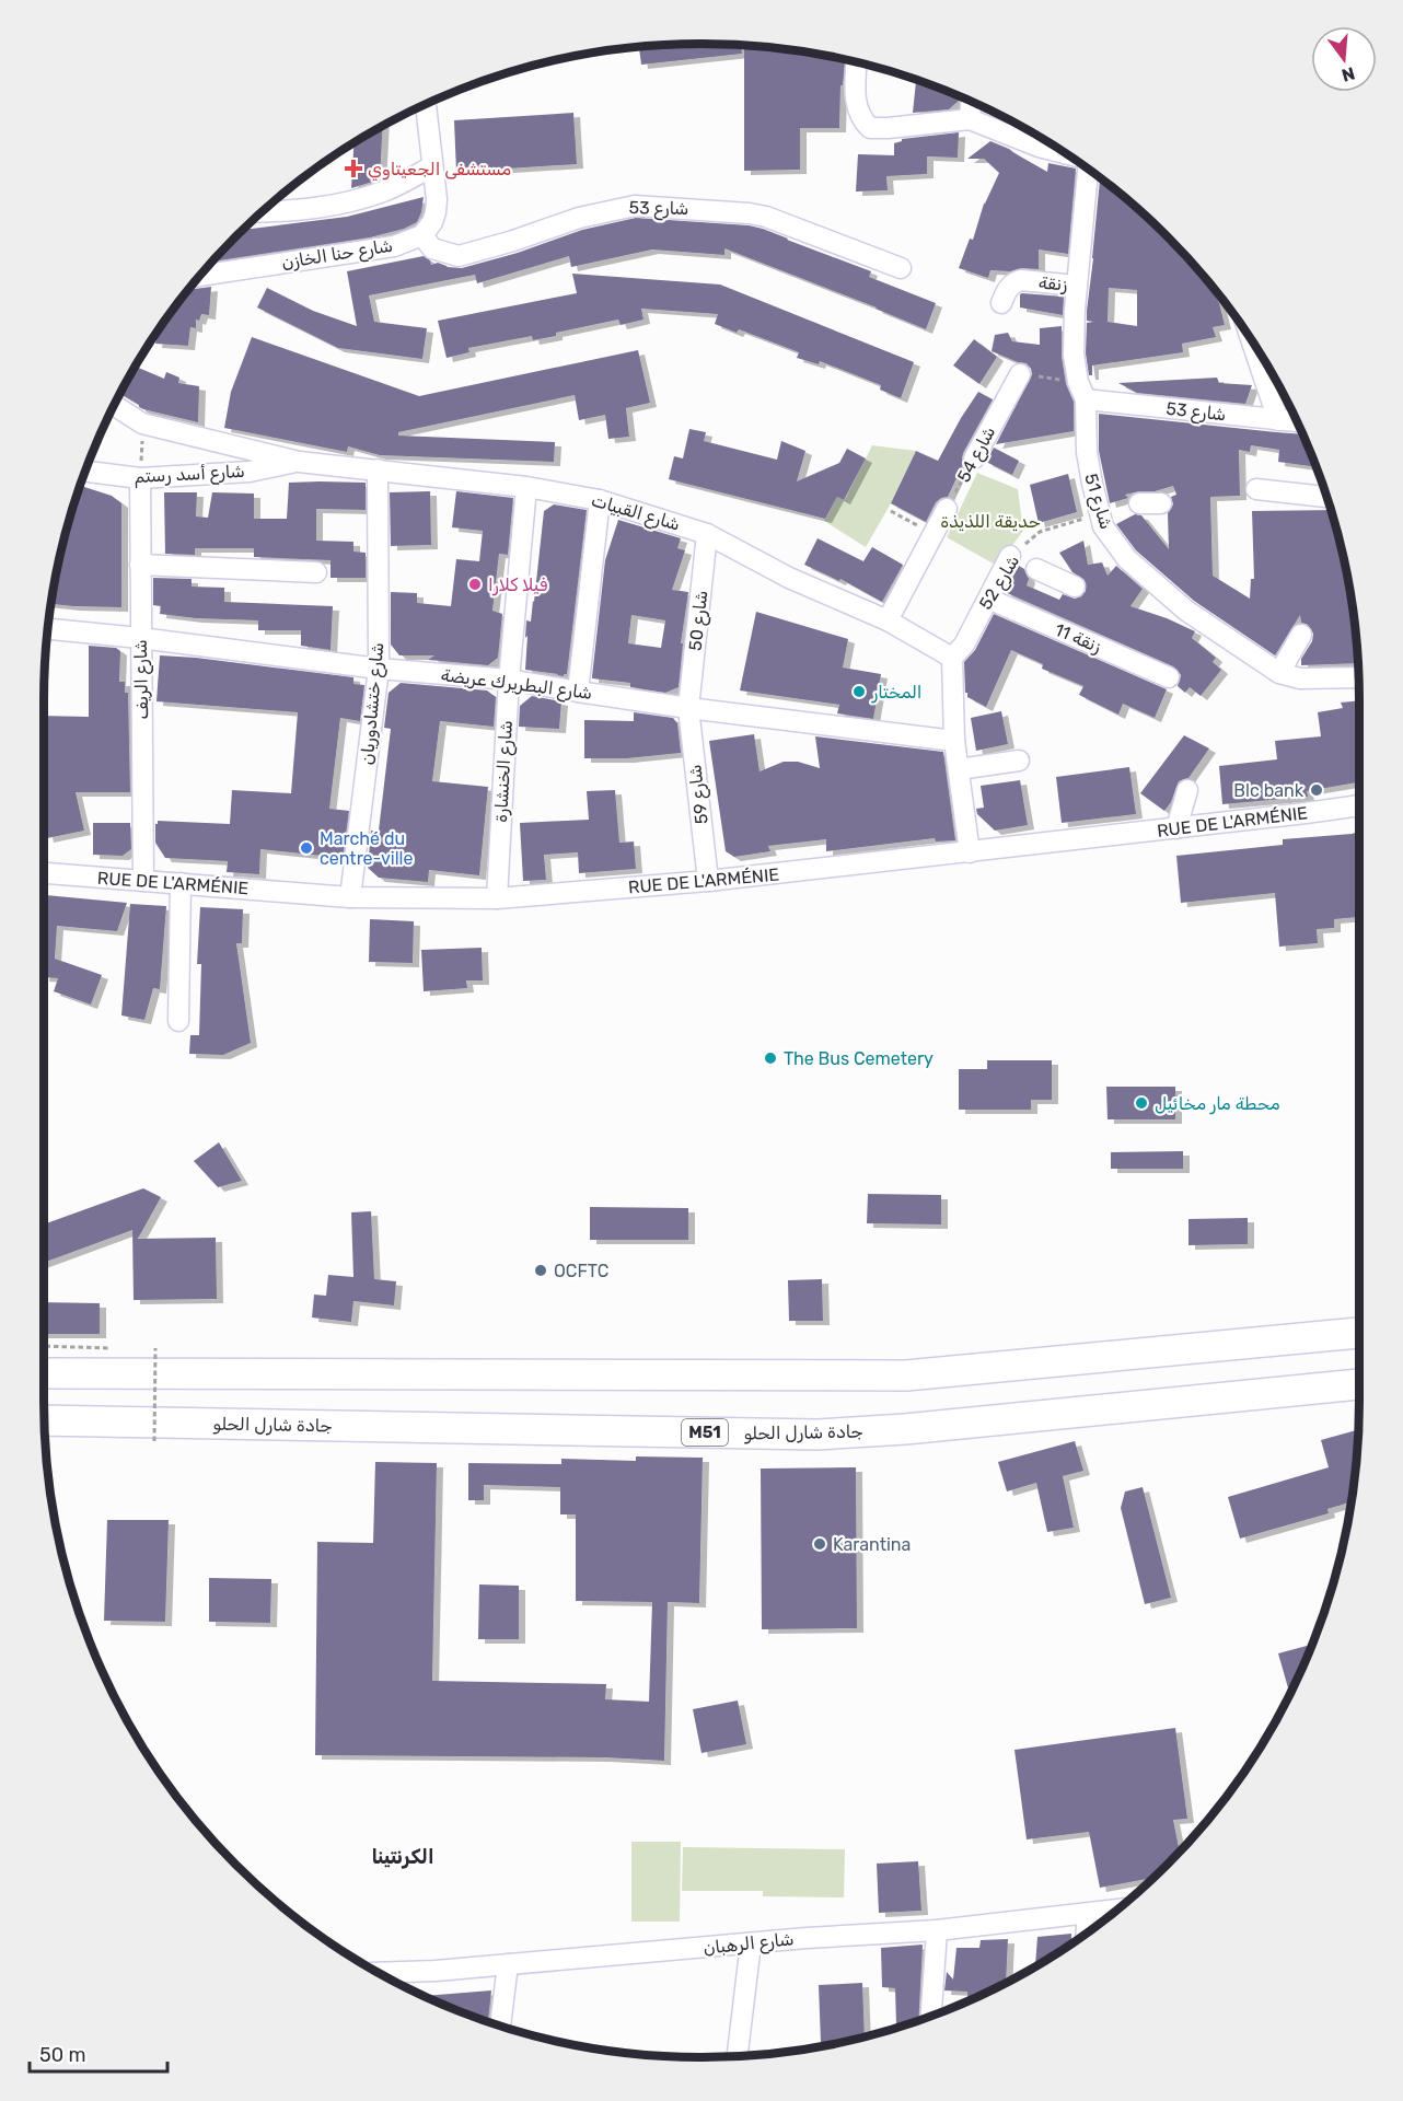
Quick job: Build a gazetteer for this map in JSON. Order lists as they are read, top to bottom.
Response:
{
  "streets": {
    "highway": ["جادة شارل الحلو", "M51"],
    "street": [
      "شارع 53",
      "شارع حنا الخازن",
      "زنقة",
      "شارع 54",
      "شارع أسد رستم",
      "شارع 51",
      "شارع القبيات",
      "شارع 52",
      "شارع 50",
      "زنقة 11",
      "شارع الريف",
      "شارع البطريرك عريضة",
      "شارع ختشادوريان",
      "شارع الخنشارة",
      "شارع 59",
      "RUE DE L'ARMÉNIE",
      "شارع الرهبان"
    ]
  },
  "crossings": [
    ["شارع 53", "شارع حنا الخازن"],
    ["شارع 53", "شارع 51"],
    ["زنقة", "شارع 51"],
    ["شارع أسد رستم", "شارع القبيات"],
    ["شارع أسد رستم", "شارع الريف"],
    ["شارع 51", "شارع 52"],
    ["شارع القبيات", "شارع 52"],
    ["شارع القبيات", "شارع 50"],
    ["شارع القبيات", "شارع ختشادوريان"],
    ["شارع القبيات", "شارع الخنشارة"],
    ["شارع 52", "زنقة 11"],
    ["شارع 50", "شارع البطريرك عريضة"],
    ["شارع 50", "شارع 59"],
    ["شارع الريف", "شارع البطريرك عريضة"],
    ["شارع الريف", "RUE DE L'ARMÉNIE"],
    ["شارع البطريرك عريضة", "شارع ختشادوريان"],
    ["شارع البطريرك عريضة", "شارع الخنشارة"],
    ["شارع البطريرك عريضة", "شارع 59"],
    ["شارع ختشادوريان", "RUE DE L'ARMÉNIE"],
    ["شارع الخنشارة", "RUE DE L'ARMÉNIE"],
    ["شارع 59", "RUE DE L'ARMÉNIE"]
  ],
  "districts": ["الكرنتينا"],
  "parks": ["حديقة اللذيذة"],
  "places": {
    "health": ["مستشفى الجعيتاوي"],
    "other": [
      "فيلا كلارا",
      "المختار",
      "Blc bank",
      "Marché du centre-ville",
      "The Bus Cemetery",
      "محطة مار مخائيل",
      "OCFTC",
      "Karantina"
    ]
  },
  "scale_bar": "50 m",
  "north": "bottom"
}
